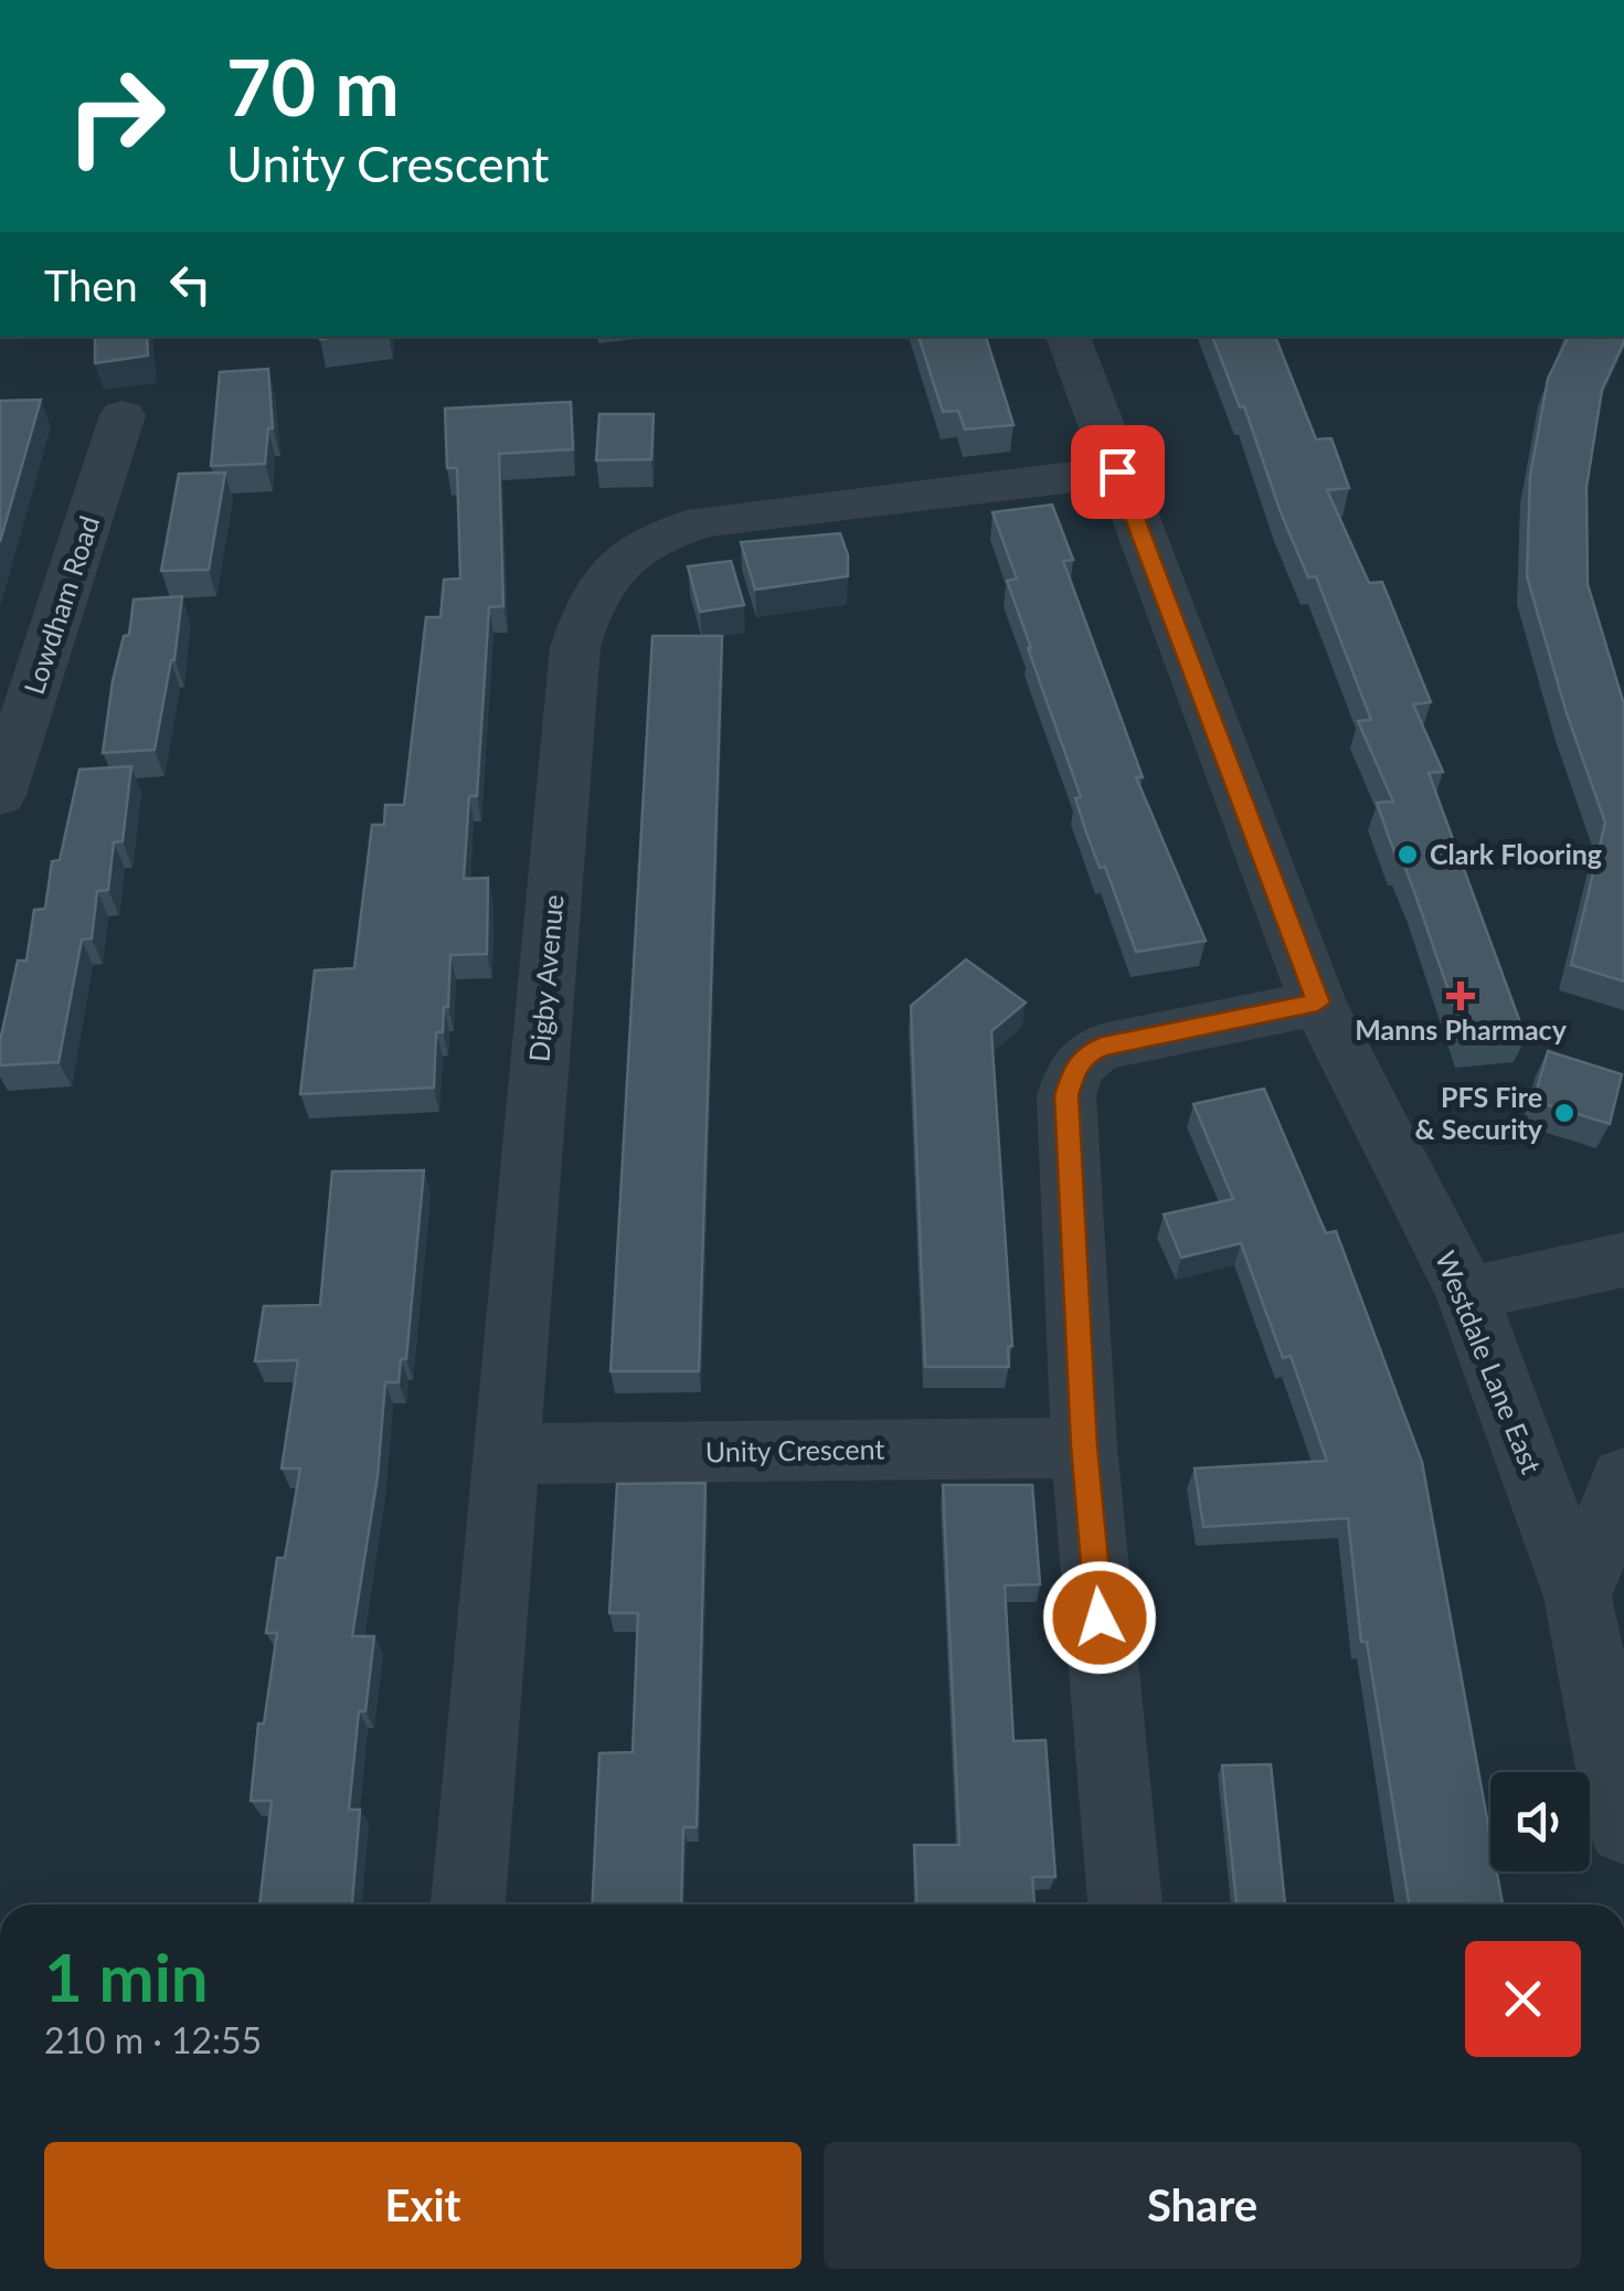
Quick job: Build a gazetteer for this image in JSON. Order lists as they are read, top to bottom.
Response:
{
  "streets": {
    "street": [
      "Lowdham Road",
      "Digby Avenue",
      "Westdale Lane East",
      "Unity Crescent"
    ]
  },
  "crossings": [
    ["Digby Avenue", "Westdale Lane East"],
    ["Digby Avenue", "Unity Crescent"]
  ],
  "places": {
    "other": ["Clark Flooring", "PFS Fire & Security"],
    "health": ["Manns Pharmacy"]
  },
  "page": {
    "turn": ["70 m", "Unity Crescent"],
    "then": "Then",
    "heading": ["1 min", "210 m · 12:55"],
    "buttons": ["Exit", "Share"]
  }
}
